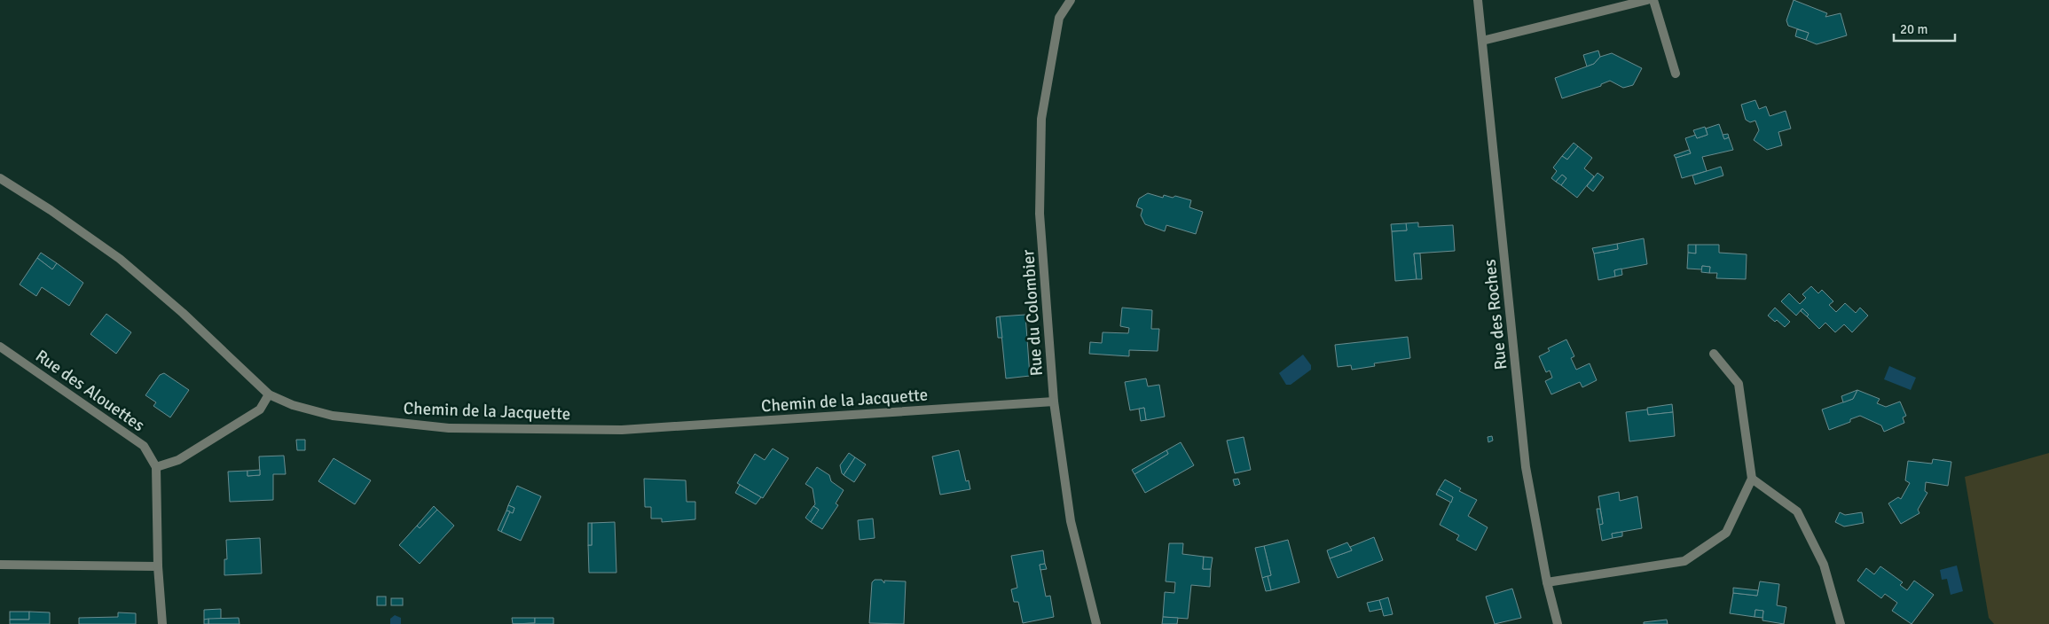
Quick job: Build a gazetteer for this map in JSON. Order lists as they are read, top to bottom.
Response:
{
  "streets": {
    "street": [
      "Rue du Colombier",
      "Rue des Roches",
      "Rue des Alouettes",
      "Chemin de la Jacquette"
    ]
  },
  "crossings": [
    ["Rue du Colombier", "Chemin de la Jacquette"]
  ],
  "scale_bar": "20 m"
}
